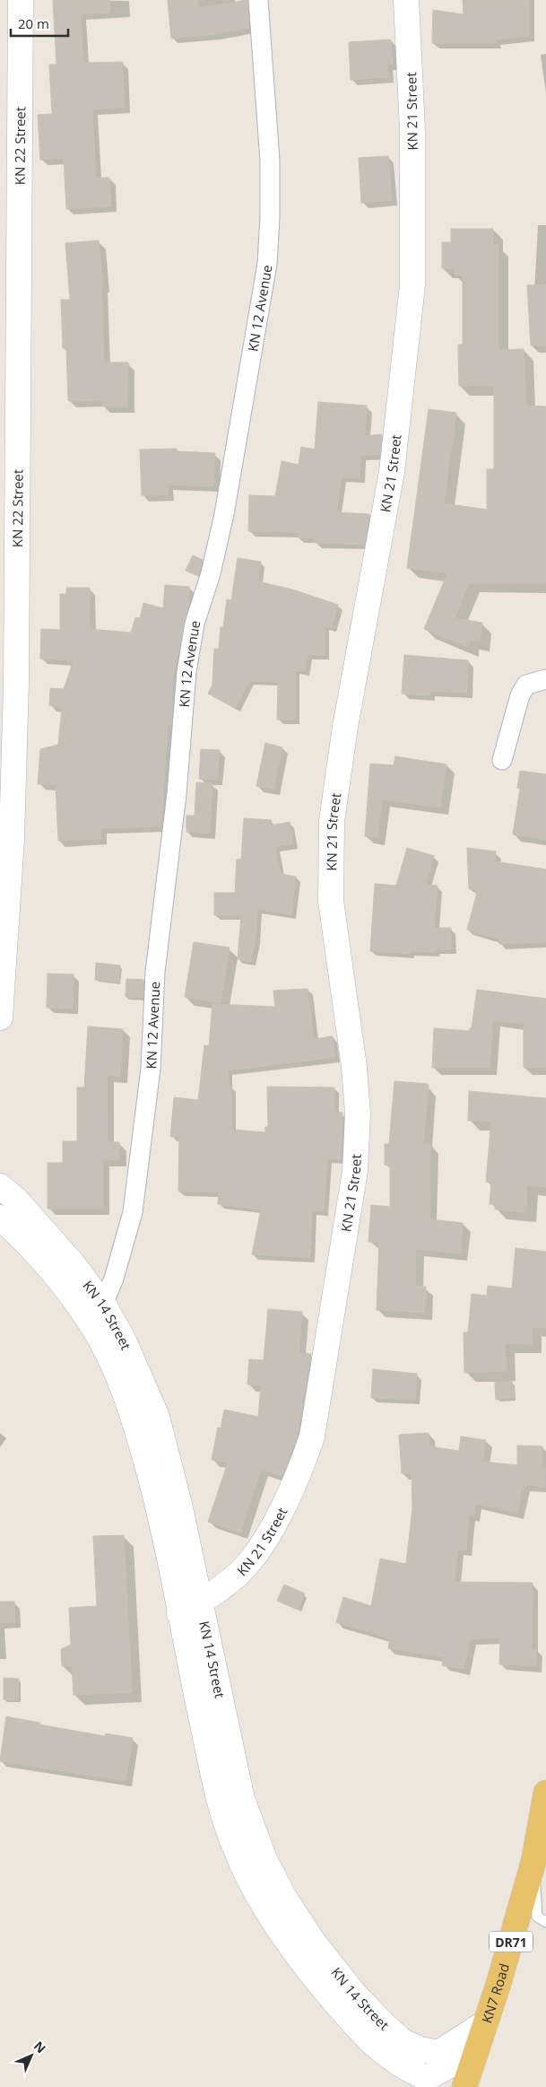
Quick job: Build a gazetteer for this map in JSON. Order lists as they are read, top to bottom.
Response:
{
  "streets": {
    "main road": ["DR71", "KN7 Road"],
    "street": [
      "KN 21 Street",
      "KN 22 Street",
      "KN 12 Avenue",
      "KN 14 Street"
    ]
  },
  "crossings": [
    ["KN 21 Street", "KN 14 Street"],
    ["KN 12 Avenue", "KN 14 Street"],
    ["KN 14 Street", "KN7 Road"]
  ],
  "scale_bar": "20 m",
  "north": "top right"
}
